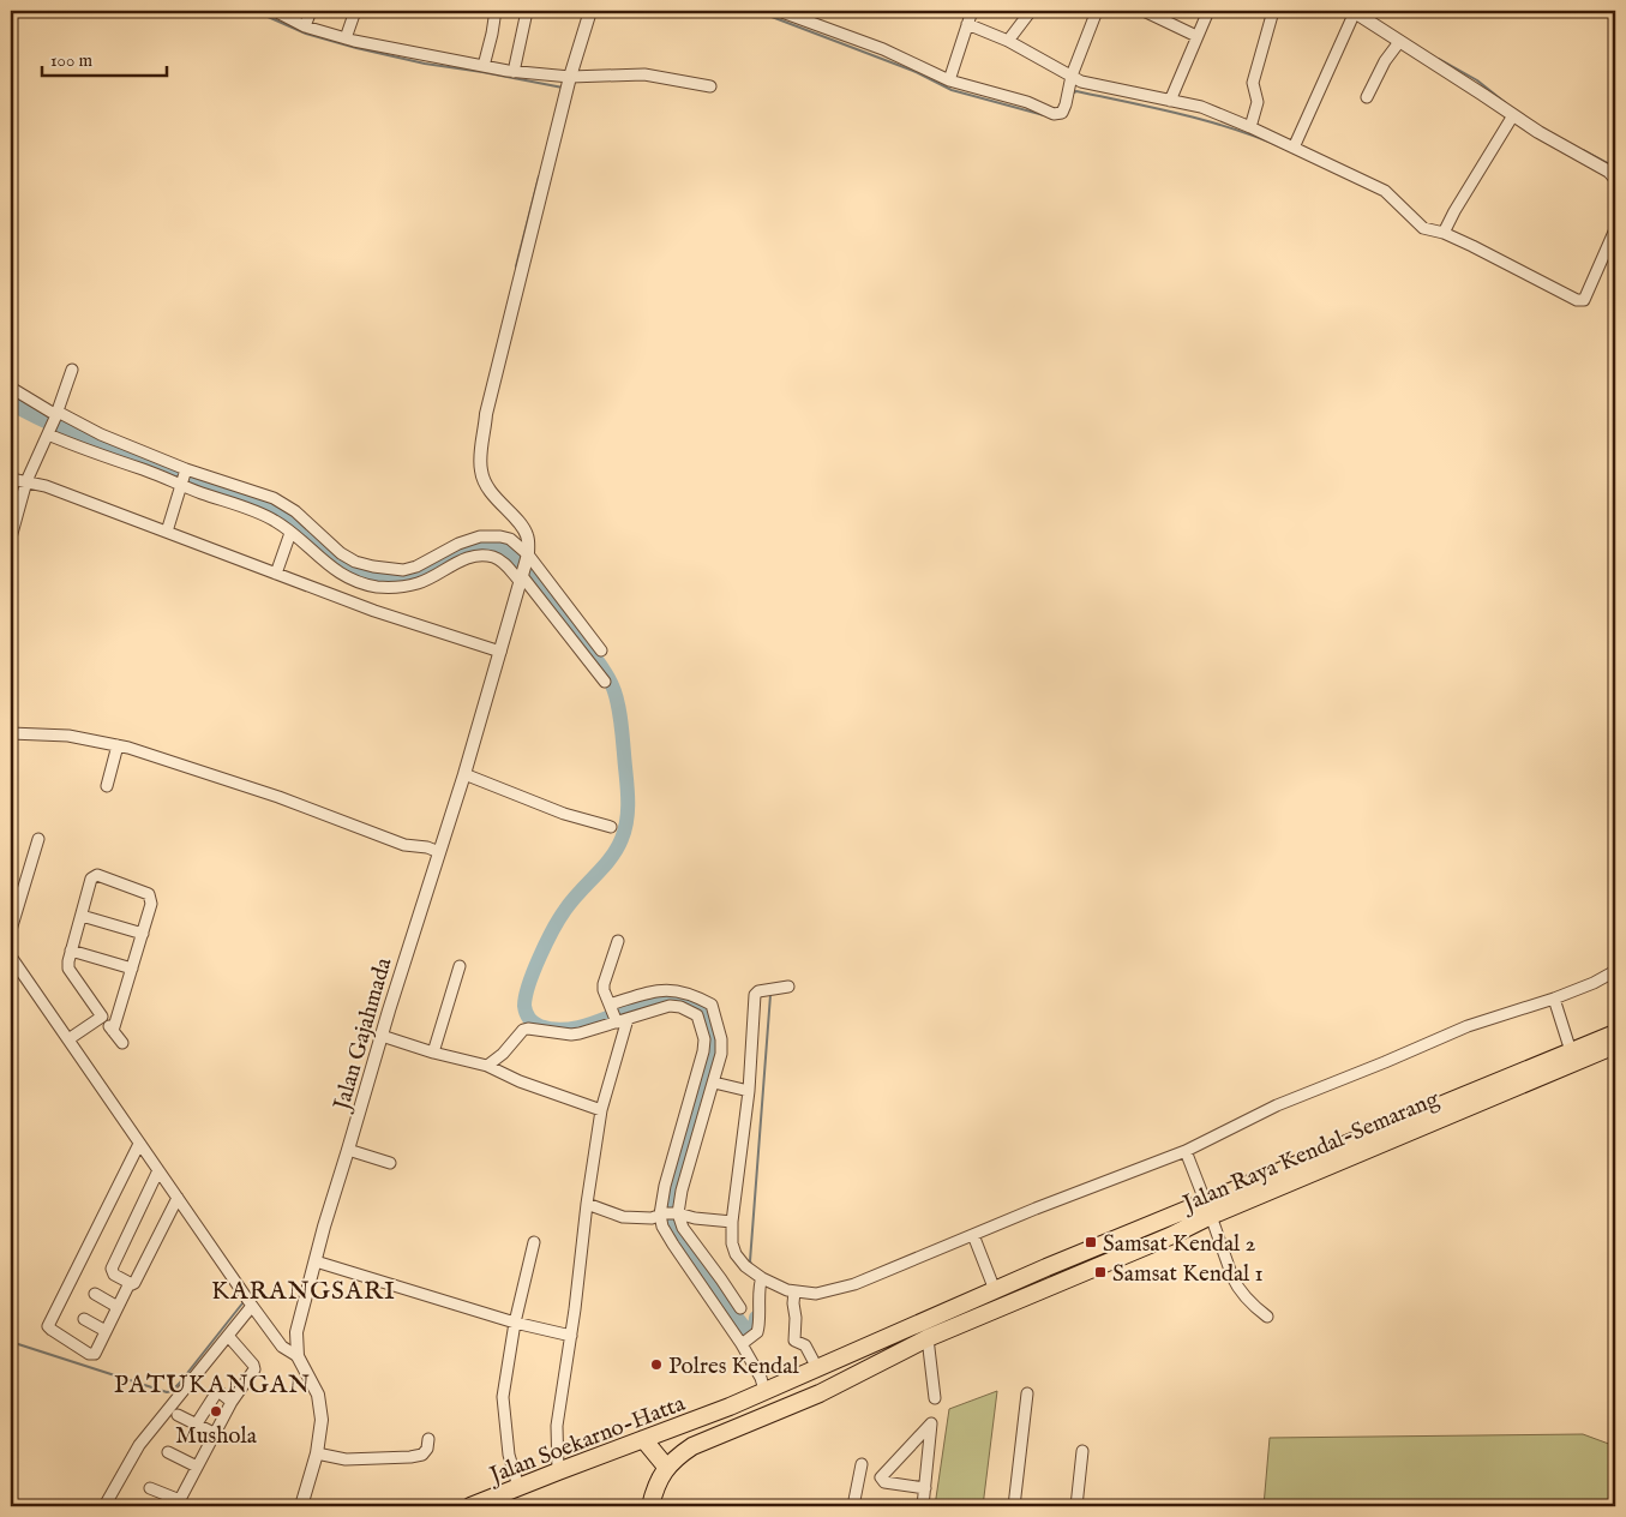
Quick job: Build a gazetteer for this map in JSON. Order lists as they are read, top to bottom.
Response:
{
  "streets": {
    "highway": ["Jalan Raya Kendal-Semarang", "Jalan Soekarno-Hatta"],
    "street": ["Jalan Gajahmada"]
  },
  "crossings": [
    ["Jalan Raya Kendal-Semarang", "Jalan Soekarno-Hatta"]
  ],
  "districts": ["KARANGSARI", "PATUKANGAN"],
  "places": {
    "transit": ["Samsat Kendal 2", "Samsat Kendal 1"],
    "other": ["Polres Kendal", "Mushola"]
  },
  "scale_bar": "100 m"
}
